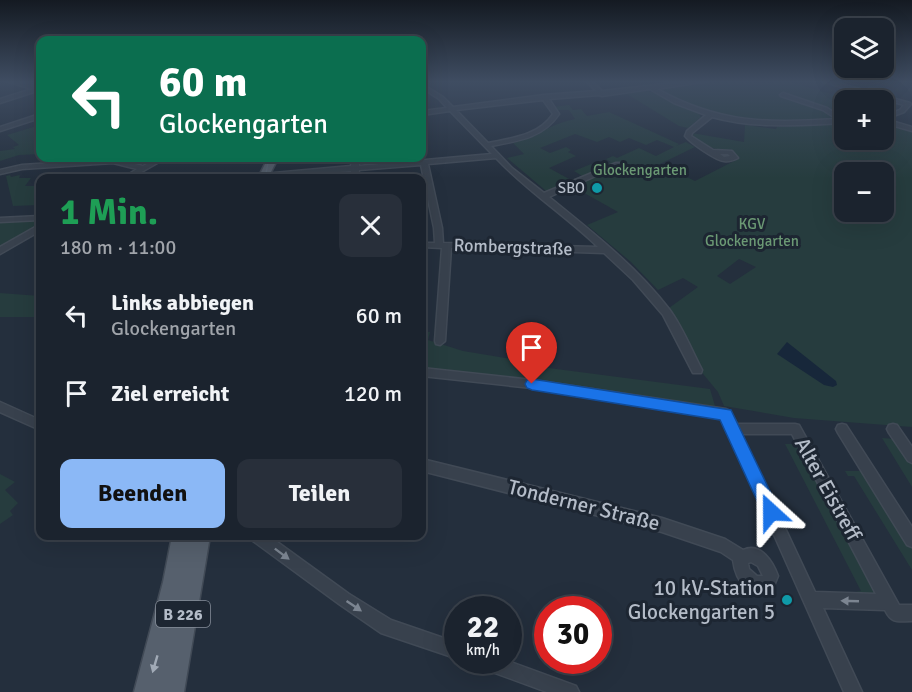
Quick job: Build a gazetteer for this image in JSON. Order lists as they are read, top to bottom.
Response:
{
  "streets": {
    "main road": ["B 226"],
    "street": ["Rombergstraße", "Alter Eistreff", "Tonderner Straße"]
  },
  "parks": ["Glockengarten", "KGV Glockengarten"],
  "places": ["SBO", "10 kV-Station Glockengarten 5"],
  "page": {
    "map_buttons": ["+", "−"],
    "turn": ["60 m", "Glockengarten"],
    "heading": ["1 Min.", "180 m · 11:00"],
    "list": [
      {
        "name": "Links abbiegen",
        "note": "Glockengarten",
        "value": "60 m"
      },
      {
        "name": "Ziel erreicht",
        "value": "120 m"
      }
    ],
    "buttons": ["Beenden", "Teilen"],
    "speed": "22 km/h",
    "limit": "30"
  }
}
